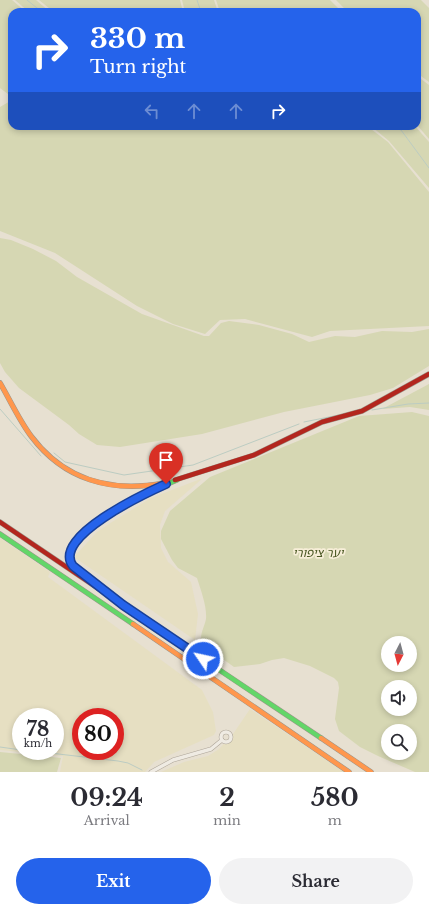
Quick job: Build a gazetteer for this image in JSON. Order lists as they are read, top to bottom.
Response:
{
  "parks": ["יער ציפורי"],
  "north": "bottom",
  "page": {
    "turn": ["330 m", "Turn right"],
    "speed": "78 km/h",
    "limit": "80",
    "eta": [
      "09:24",
      "Arrival",
      "2",
      "min",
      "580",
      "m"
    ],
    "buttons": ["Exit", "Share"]
  }
}
